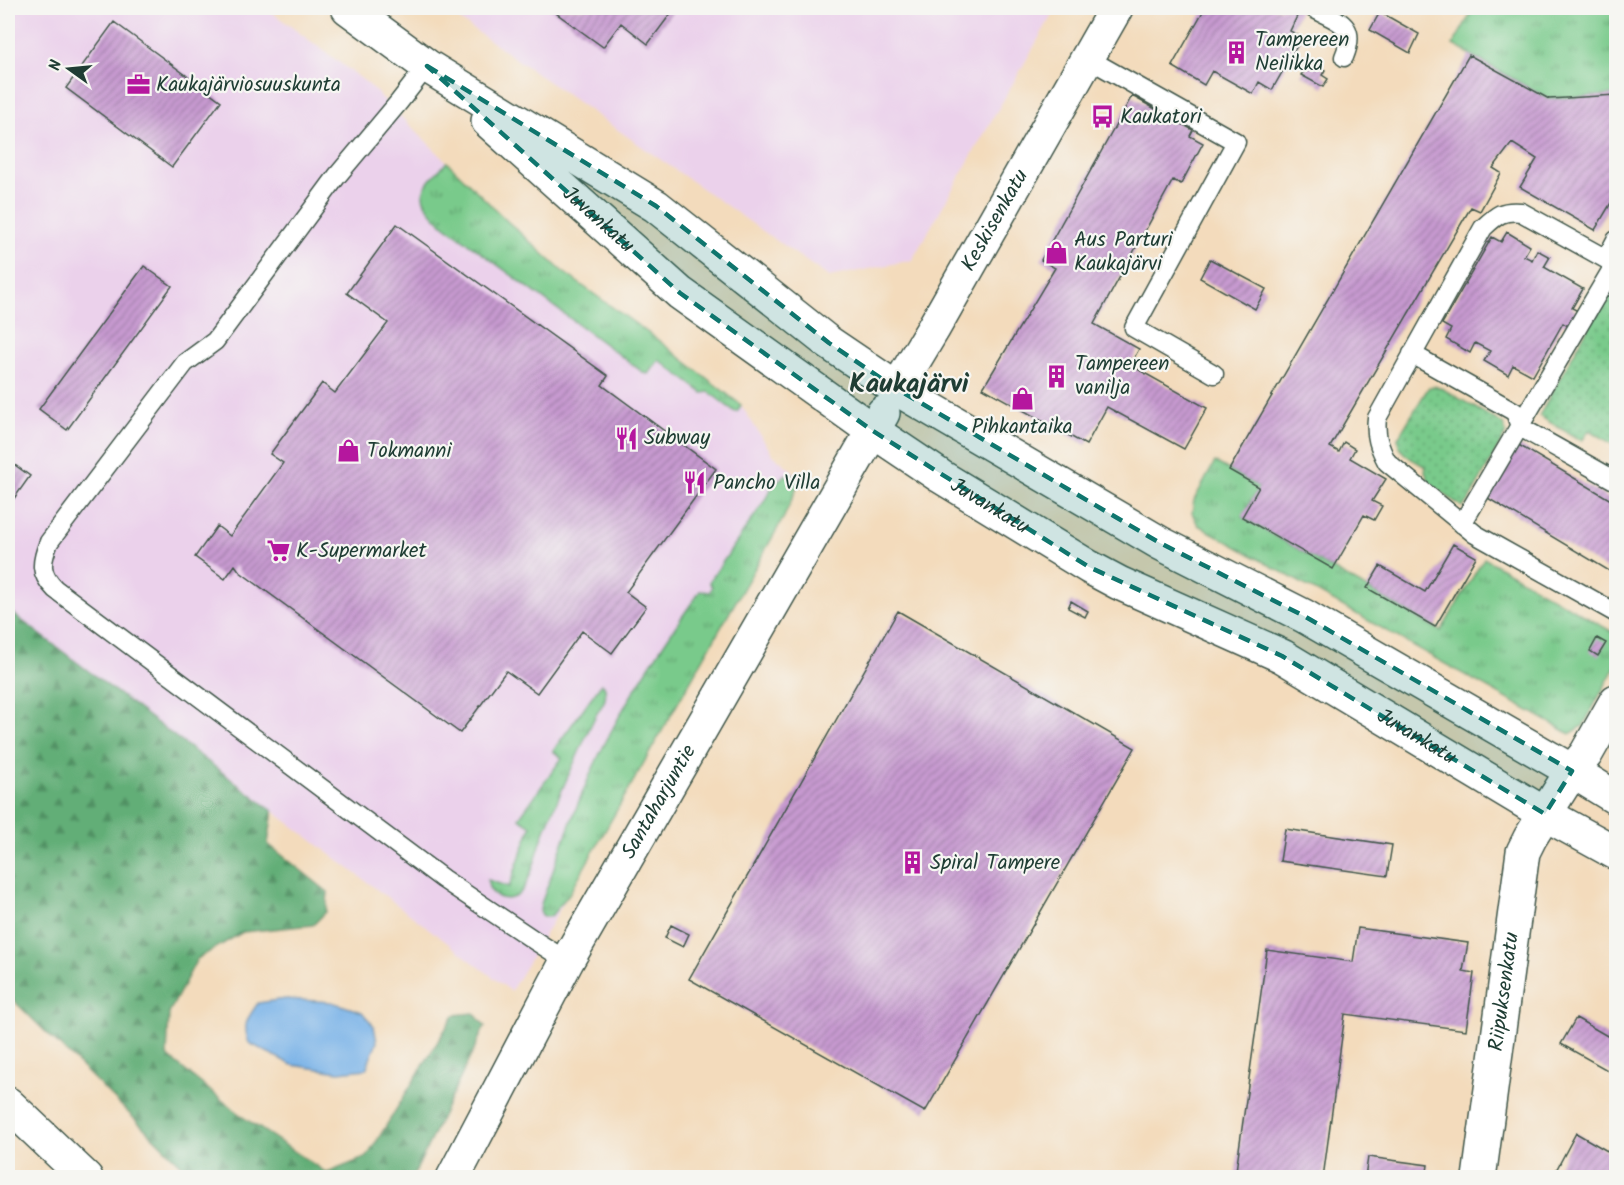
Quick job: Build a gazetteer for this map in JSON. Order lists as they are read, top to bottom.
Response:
{
  "streets": {
    "main road": [
      "Juvankatu",
      "Keskisenkatu",
      "Santaharjuntie",
      "Riipuksenkatu"
    ]
  },
  "crossings": [
    ["Juvankatu", "Keskisenkatu"],
    ["Juvankatu", "Santaharjuntie"],
    ["Juvankatu", "Riipuksenkatu"],
    ["Keskisenkatu", "Santaharjuntie"]
  ],
  "districts": ["Kaukajärvi"],
  "places": {
    "building": ["Tampereen Neilikka", "Tampereen vanilja", "Spiral Tampere"],
    "office": ["Kaukajärviosuuskunta"],
    "bus stop": ["Kaukatori"],
    "shop": ["Aus Parturi Kaukajärvi", "Pihkantaika", "Tokmanni"],
    "restaurant": ["Subway", "Pancho Villa"],
    "supermarket": ["K-Supermarket"]
  },
  "north": "left"
}
